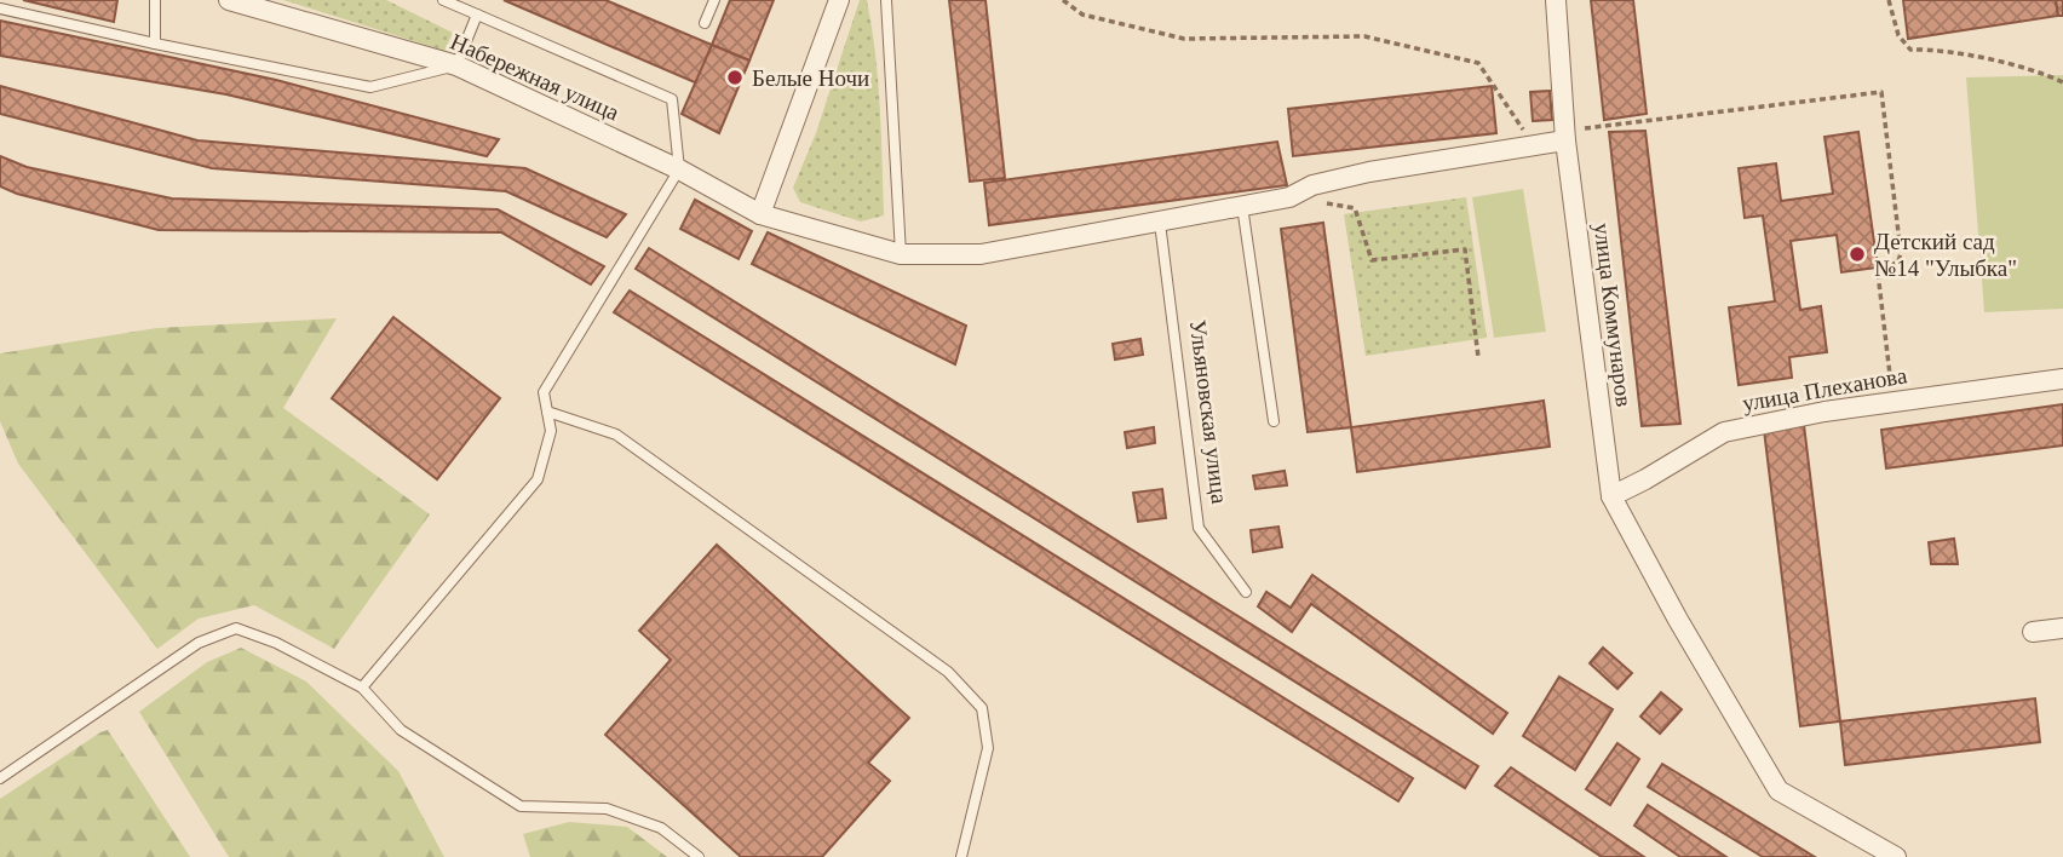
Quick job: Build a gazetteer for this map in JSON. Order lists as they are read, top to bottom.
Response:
{
  "streets": {
    "street": ["Набережная улица", "улица Коммунаров", "улица Плеханова"],
    "lane": ["Ульяновская улица"]
  },
  "crossings": [
    ["Набережная улица", "улица Коммунаров"],
    ["Набережная улица", "Ульяновская улица"],
    ["улица Коммунаров", "улица Плеханова"]
  ],
  "places": ["Белые Ночи", "Детский сад №14 \"Улыбка\""]
}
